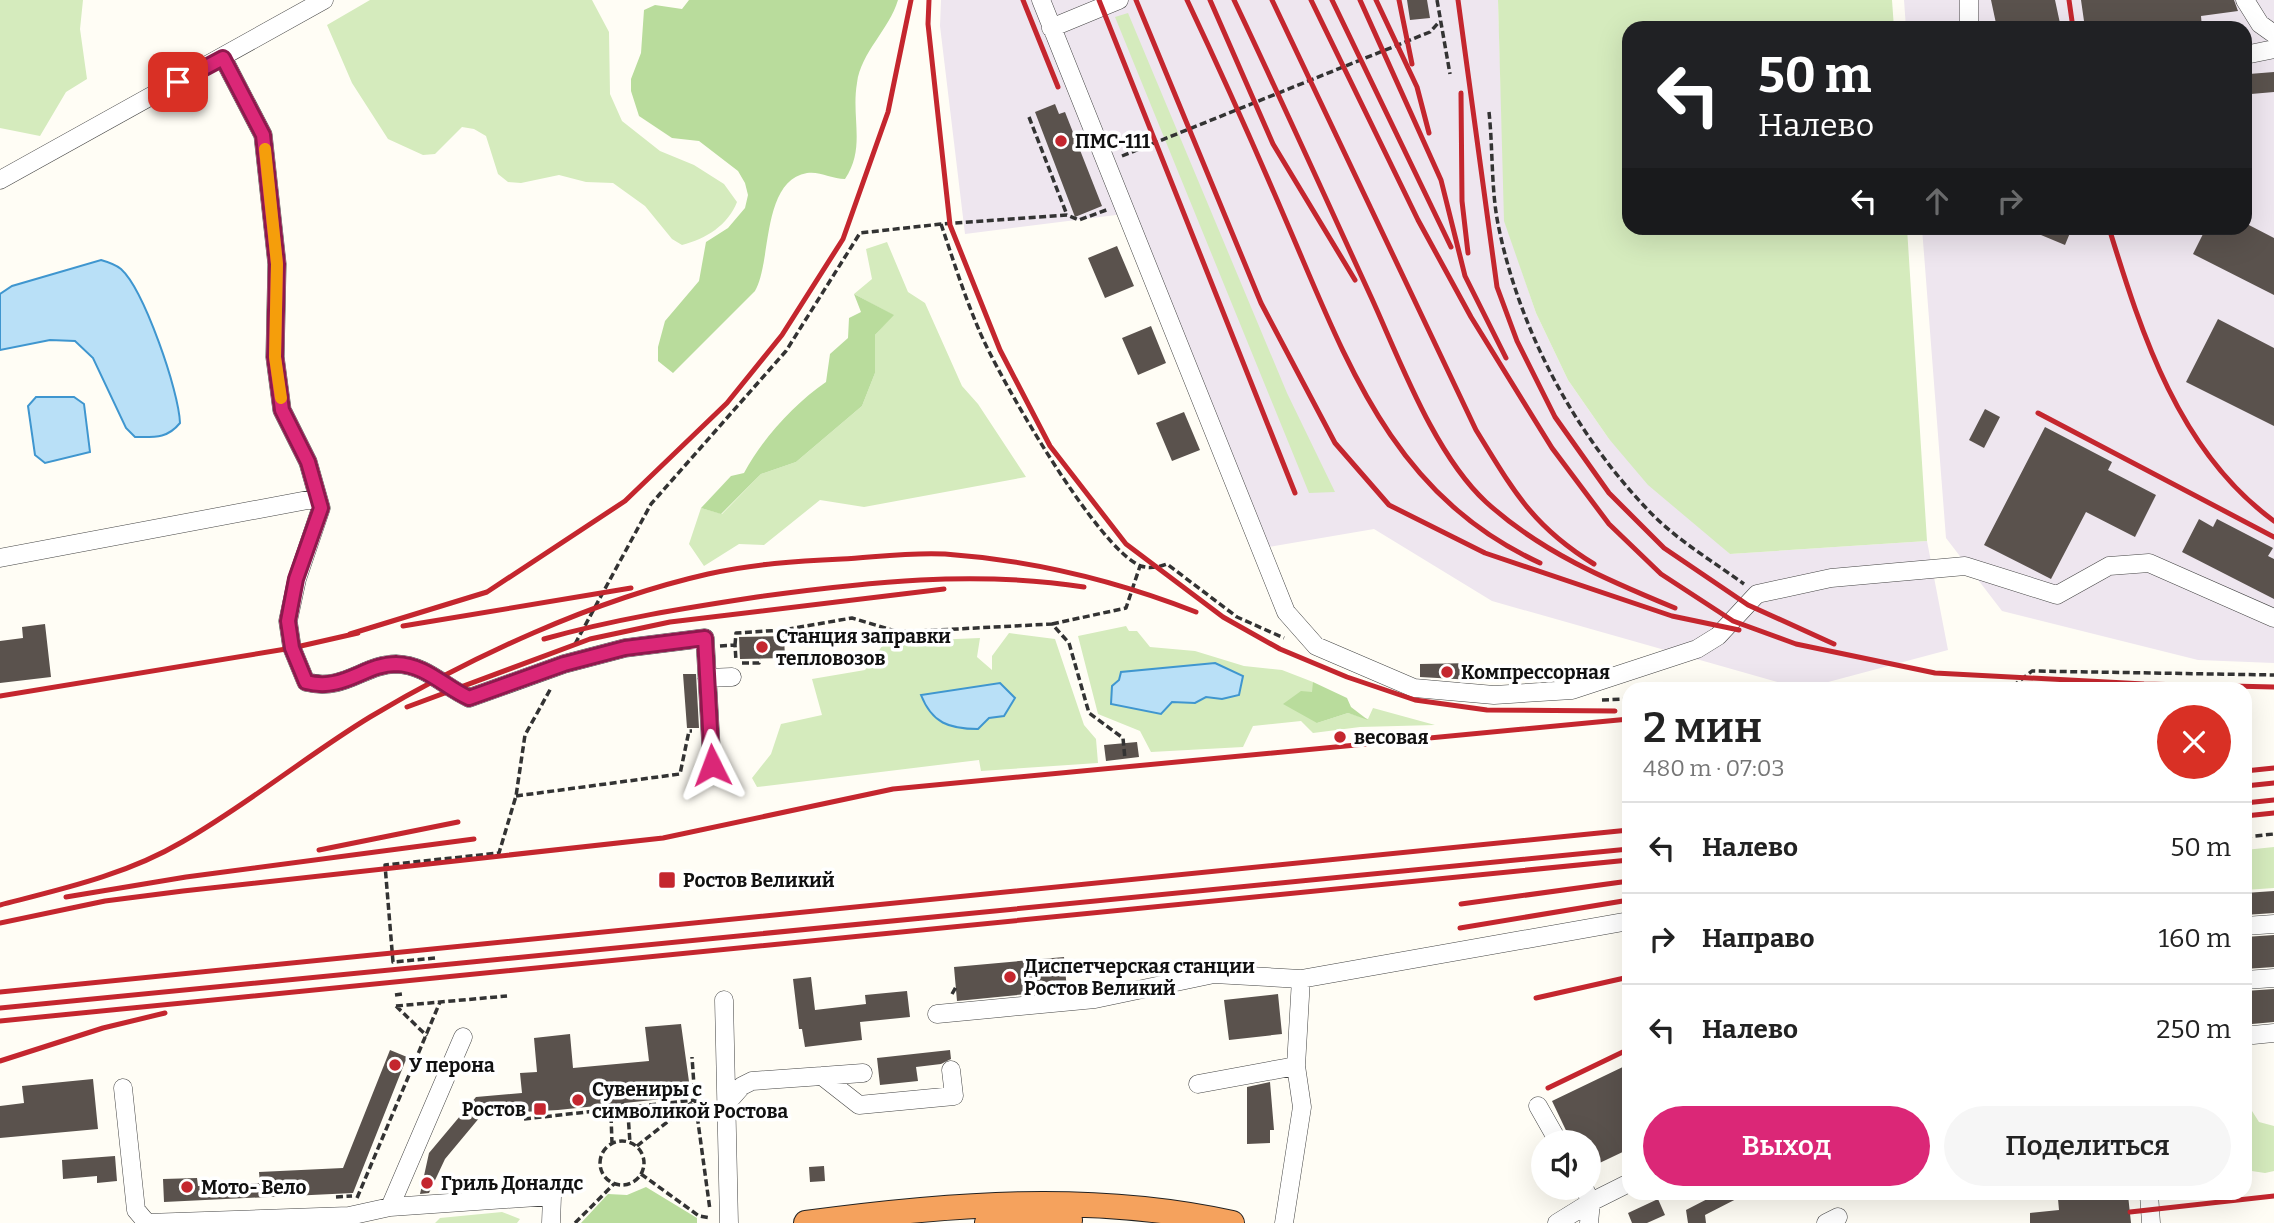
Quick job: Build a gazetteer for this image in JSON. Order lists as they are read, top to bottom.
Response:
{
  "places": {
    "other": [
      "ПМС-111",
      "Станция заправки тепловозов",
      "Компрессорная",
      "весовая",
      "Диспетчерская станции Ростов Великий",
      "У перона",
      "Сувениры с символикой Ростова",
      "Гриль Доналдс",
      "Мото- Вело"
    ],
    "transit": ["Ростов Великий", "Ростов"]
  },
  "page": {
    "turn": ["50 m", "Налево"],
    "heading": ["2 мин", "480 m · 07:03"],
    "list": [
      {
        "name": "Налево",
        "value": "50 m"
      },
      {
        "name": "Направо",
        "value": "160 m"
      },
      {
        "name": "Налево",
        "value": "250 m"
      }
    ],
    "buttons": ["Выход", "Поделиться"]
  }
}
